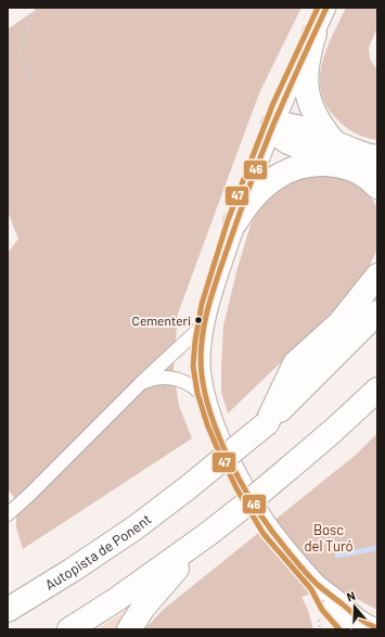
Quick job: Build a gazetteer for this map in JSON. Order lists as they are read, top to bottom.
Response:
{
  "streets": {
    "highway": ["Autopista de Ponent"]
  },
  "parks": ["Bosc del Turó"],
  "places": ["Cementeri"],
  "lines": ["transit line 46", "transit line 47"],
  "north": "top"
}
